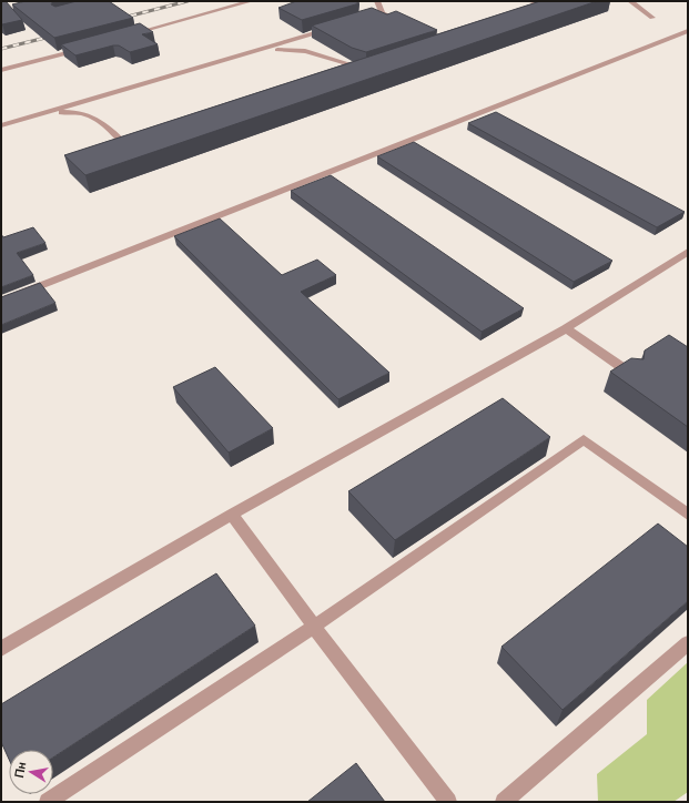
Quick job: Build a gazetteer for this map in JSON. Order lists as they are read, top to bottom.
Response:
{
  "north": "left"
}
